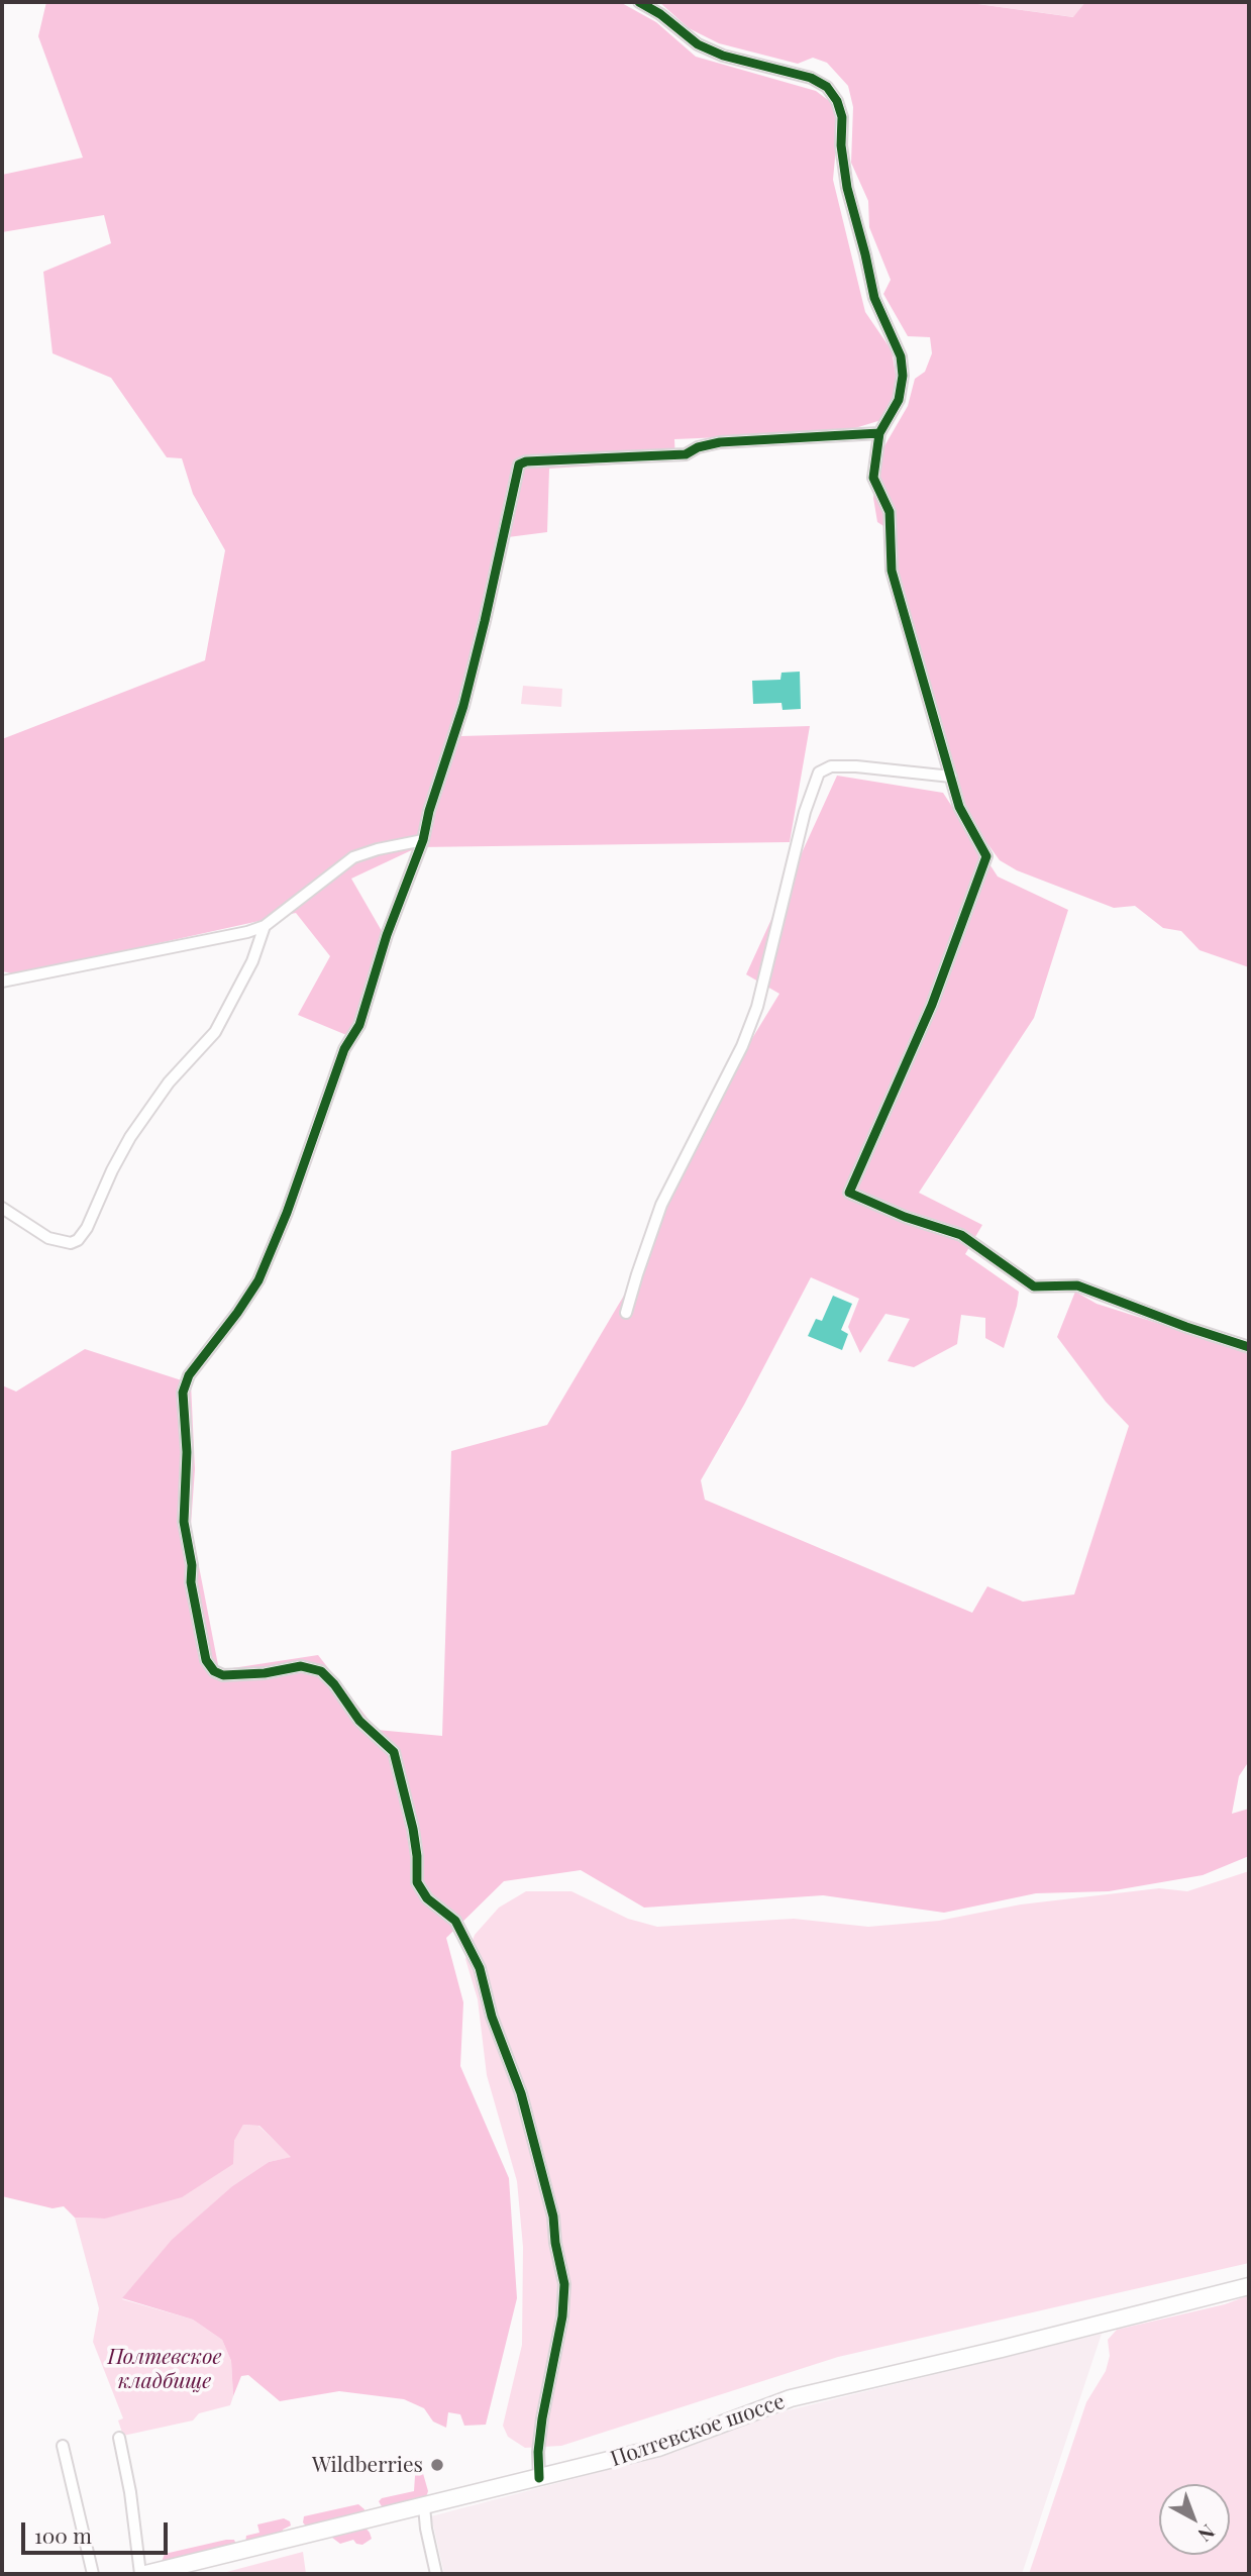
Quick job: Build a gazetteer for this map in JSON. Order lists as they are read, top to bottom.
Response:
{
  "streets": {
    "street": ["Полтевское шоссе"]
  },
  "parks": ["Полтевское кладбище"],
  "places": ["Wildberries"],
  "scale_bar": "100 m",
  "north": "bottom right"
}
